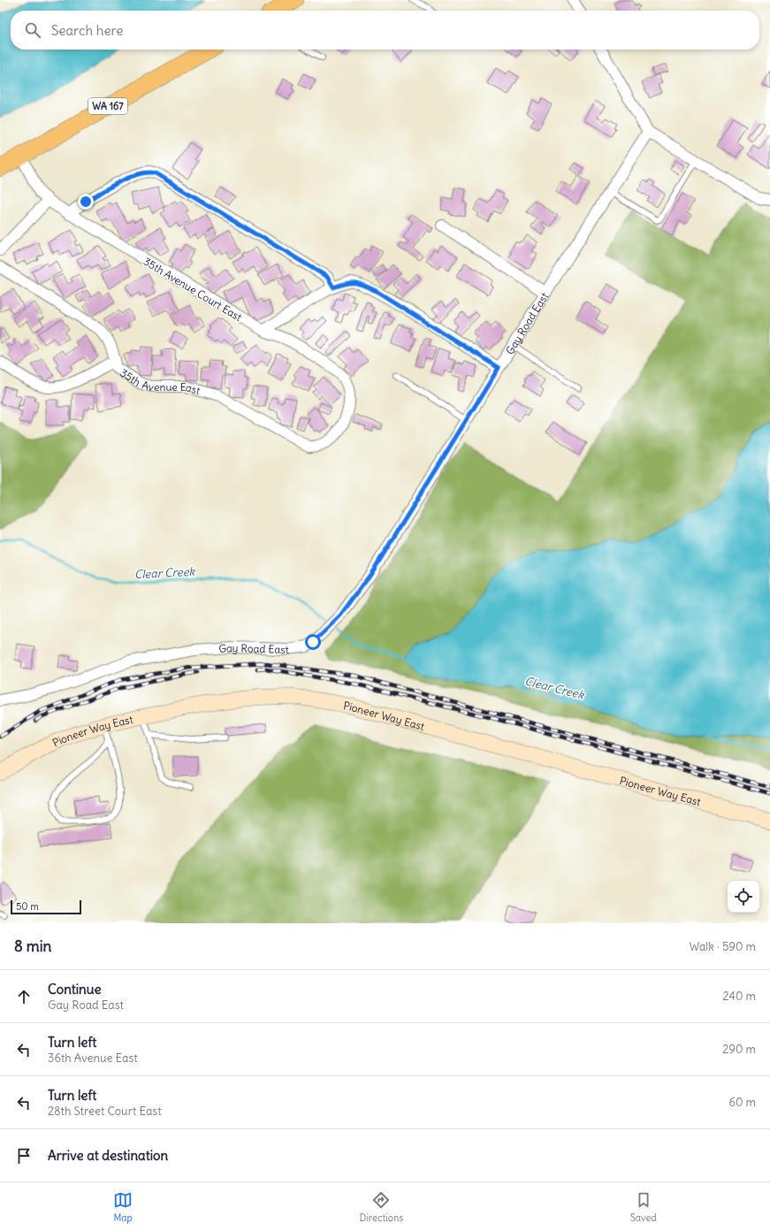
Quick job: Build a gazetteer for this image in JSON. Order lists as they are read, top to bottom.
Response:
{
  "streets": {
    "main road": ["WA 167", "Pioneer Way East"],
    "street": ["35th Avenue Court East", "Gay Road East", "35th Avenue East"]
  },
  "crossings": [
    ["WA 167", "35th Avenue Court East"],
    ["35th Avenue Court East", "35th Avenue East"]
  ],
  "water": ["Clear Creek"],
  "scale_bar": "50 m",
  "page": {
    "search": "Search here",
    "scale": "50 m",
    "heading": ["8 min", "Walk · 590 m"],
    "list": [
      ["Continue", "Gay Road East", "240 m"],
      ["Turn left", "36th Avenue East", "290 m"],
      ["Turn left", "28th Street Court East", "60 m"],
      "Arrive at destination"
    ],
    "nav": ["Map", "Directions", "Saved"]
  }
}
